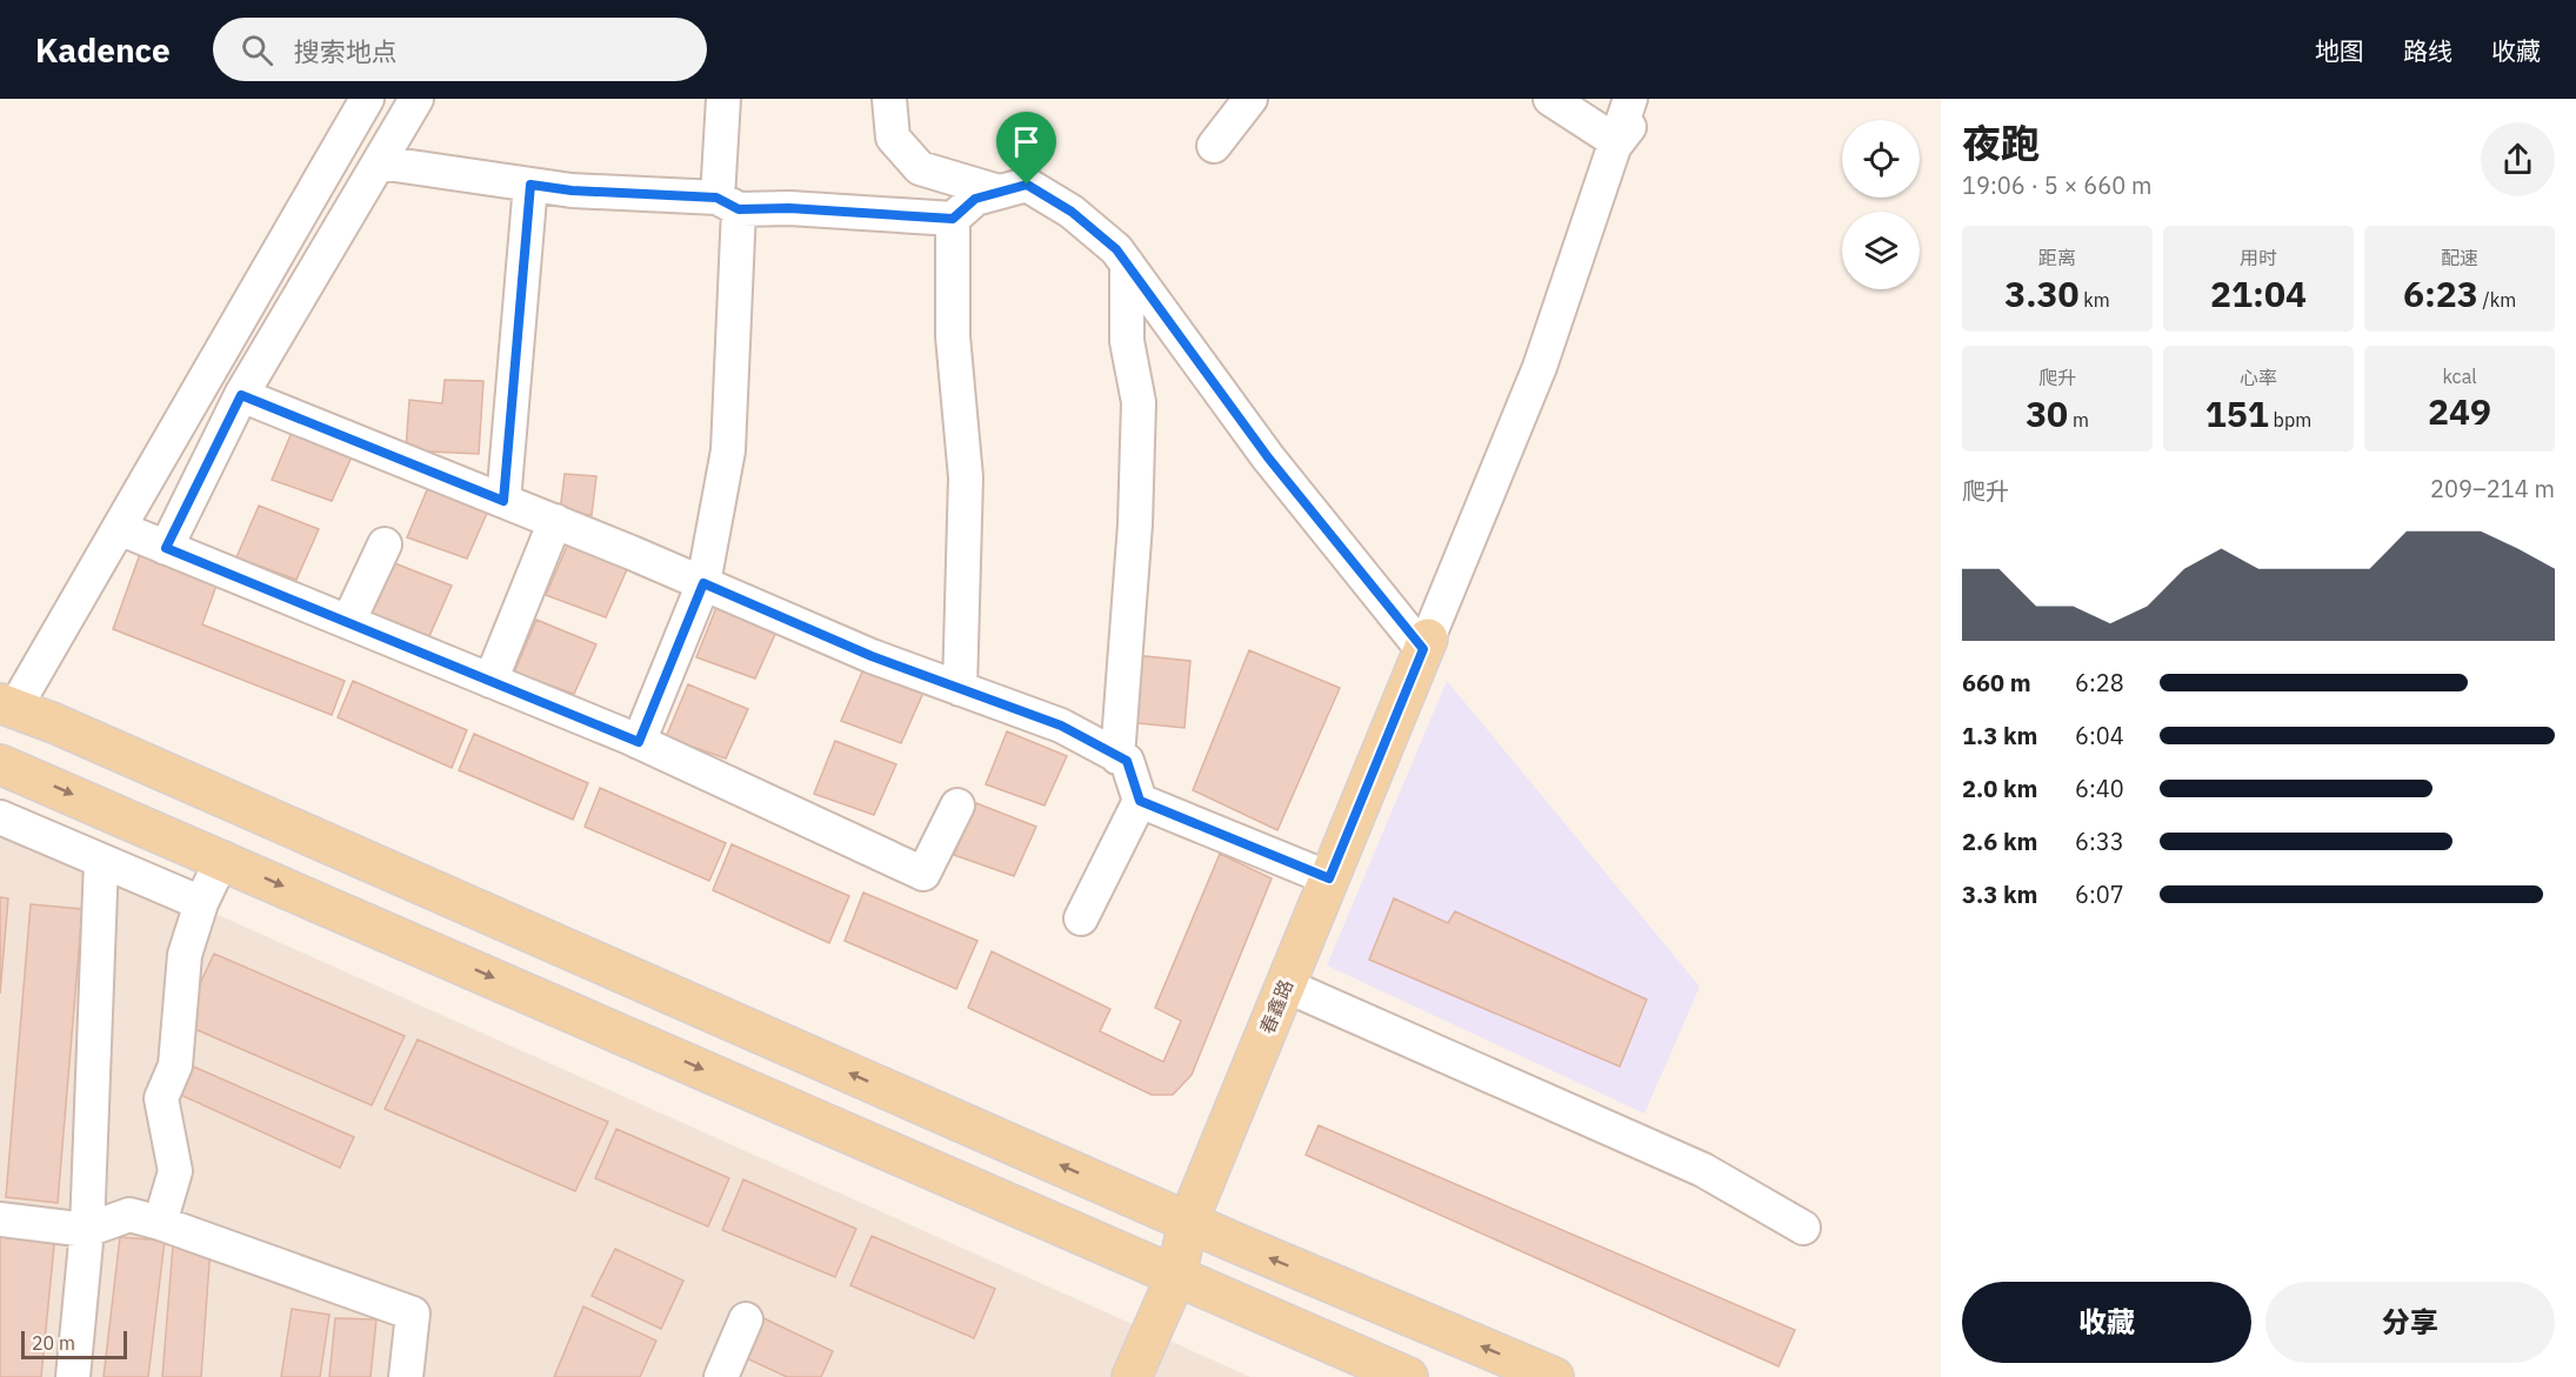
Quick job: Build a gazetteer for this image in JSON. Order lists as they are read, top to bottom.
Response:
{
  "streets": {
    "main road": ["春鑫路"]
  },
  "scale_bar": "20 m",
  "page": {
    "header": "Kadence",
    "search": "搜索地点",
    "nav": ["地图", "路线", "收藏"],
    "heading": ["夜跑", "19:06 · 5 × 660 m"],
    "stats": [
      ["距离", "3.30 km"],
      ["用时", "21:04"],
      ["配速", "6:23 /km"],
      ["爬升", "30 m"],
      ["心率", "151 bpm"],
      ["kcal", "249"]
    ],
    "chart": ["爬升", "209–214 m"],
    "list": [
      {
        "name": "660 m",
        "note": "6:28"
      },
      {
        "name": "1.3 km",
        "note": "6:04"
      },
      {
        "name": "2.0 km",
        "note": "6:40"
      },
      {
        "name": "2.6 km",
        "note": "6:33"
      },
      {
        "name": "3.3 km",
        "note": "6:07"
      }
    ],
    "buttons": ["收藏", "分享"],
    "scale": "20 m"
  }
}
